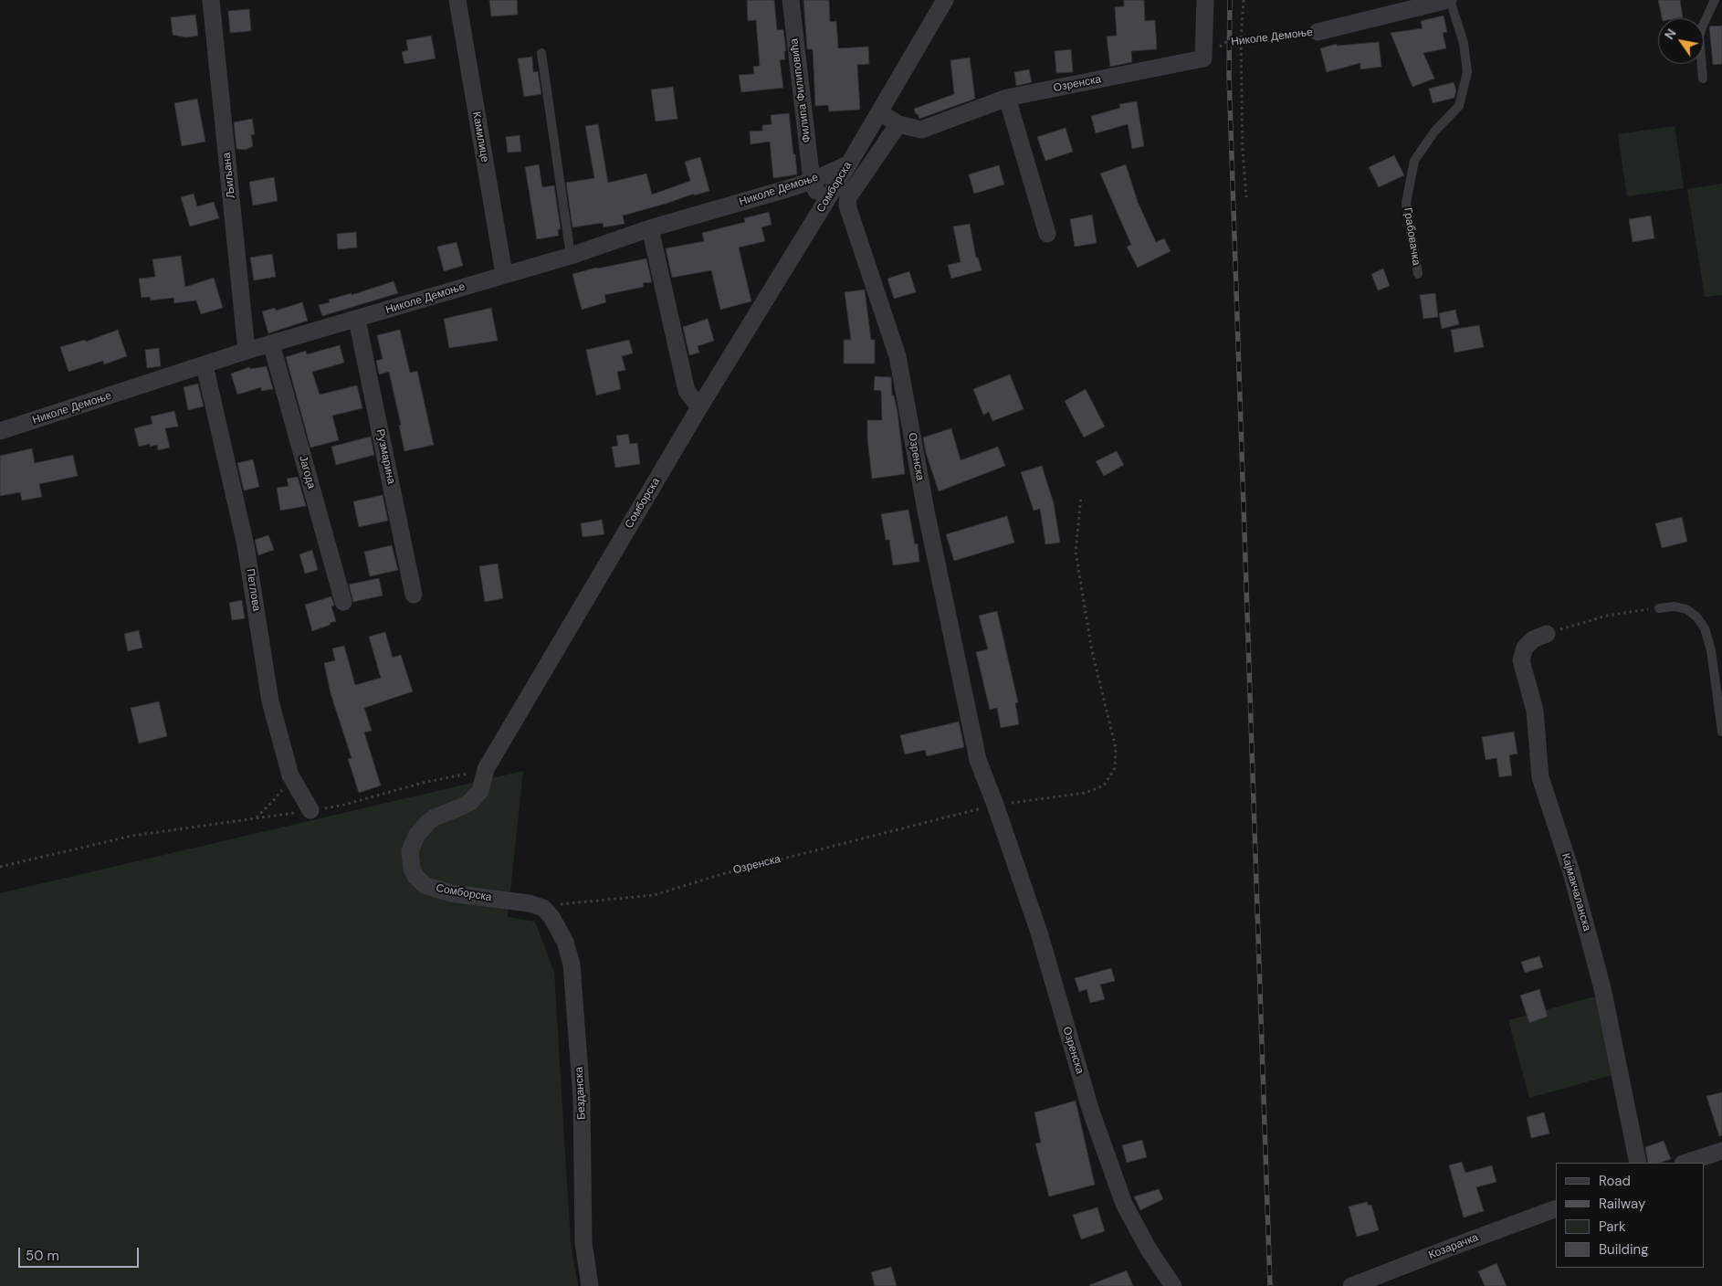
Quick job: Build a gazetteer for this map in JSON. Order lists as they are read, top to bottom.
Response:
{
  "streets": {
    "street": [
      "Николе Демоње",
      "Озренска",
      "Филипа Филиповића",
      "Камилице",
      "Љиљана",
      "Сомборска",
      "Грабовачка",
      "Рузмарина",
      "Јагода",
      "Петлова",
      "Кајмакчаланска",
      "Безданска",
      "Козарачка"
    ]
  },
  "crossings": [
    ["Николе Демоње", "Озренска"],
    ["Николе Демоње", "Филипа Филиповића"],
    ["Николе Демоње", "Камилице"],
    ["Николе Демоње", "Љиљана"],
    ["Николе Демоње", "Сомборска"],
    ["Николе Демоње", "Грабовачка"],
    ["Николе Демоње", "Рузмарина"],
    ["Николе Демоње", "Јагода"],
    ["Николе Демоње", "Петлова"],
    ["Озренска", "Сомборска"],
    ["Озренска", "Безданска"],
    ["Сомборска", "Безданска"]
  ],
  "legend": [
    "Road",
    "Railway",
    "Park",
    "Building"
  ],
  "scale_bar": "50 m",
  "north": "top left"
}
